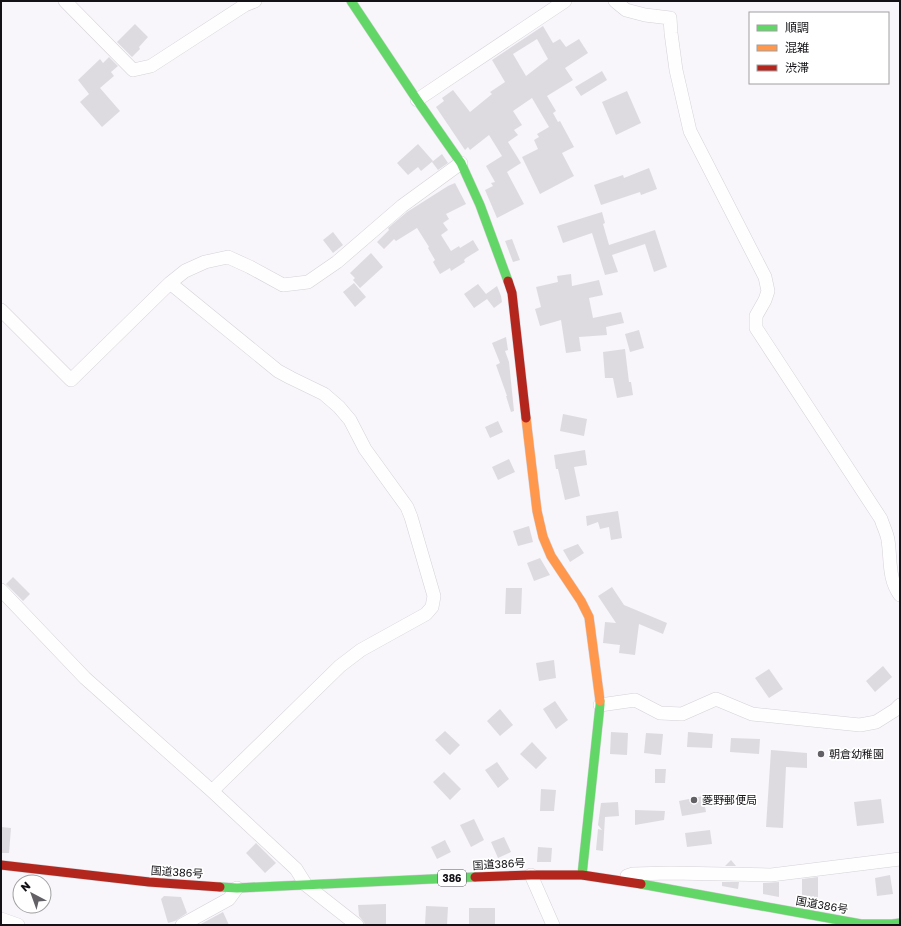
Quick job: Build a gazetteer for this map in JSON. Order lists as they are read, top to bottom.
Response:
{
  "streets": {
    "main road": ["国道386号", "386"]
  },
  "places": ["朝倉幼稚園", "菱野郵便局"],
  "legend": ["順調", "混雑", "渋滞"],
  "north": "top left"
}
